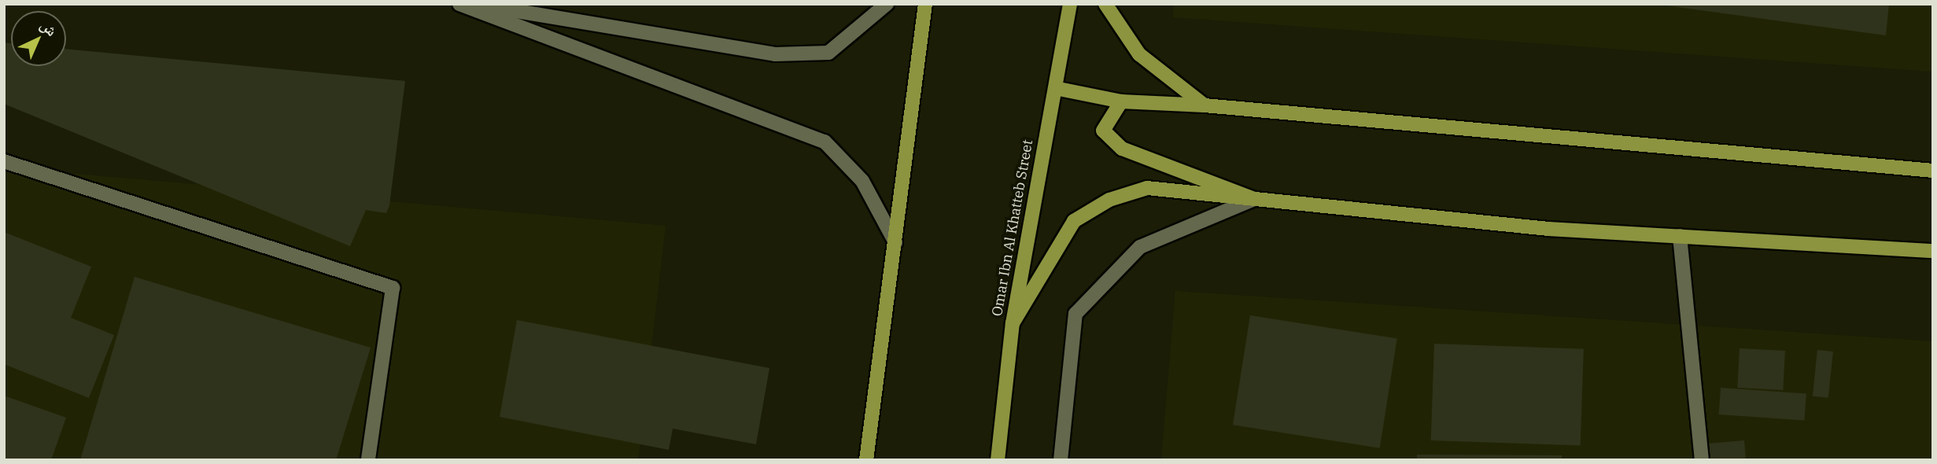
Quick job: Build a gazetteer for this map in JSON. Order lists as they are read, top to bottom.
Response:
{
  "streets": {
    "main road": ["Omar Ibn Al Khatteb Street"]
  },
  "north": "top right"
}
